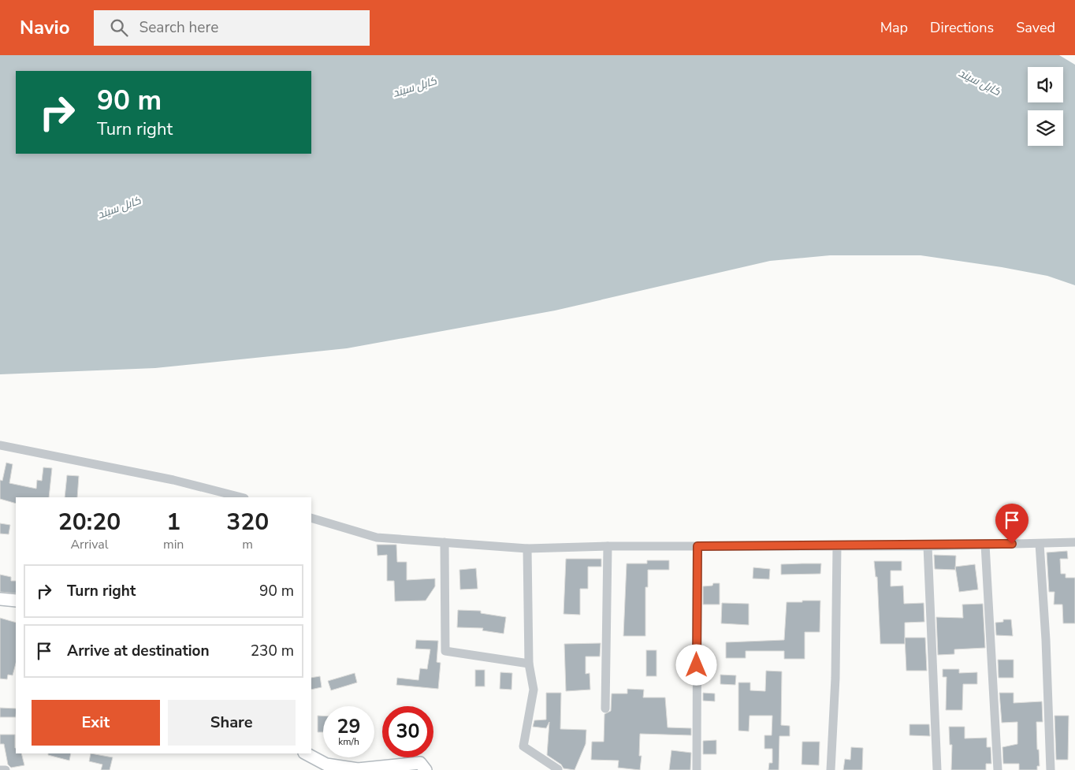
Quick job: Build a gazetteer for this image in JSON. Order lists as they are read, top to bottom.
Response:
{
  "water": ["کابل سيند"],
  "page": {
    "header": "Navio",
    "search": "Search here",
    "nav": ["Map", "Directions", "Saved"],
    "turn": ["90 m", "Turn right"],
    "eta": [
      "20:20",
      "Arrival",
      "1",
      "min",
      "320",
      "m"
    ],
    "list": [
      {
        "name": "Turn right",
        "value": "90 m"
      },
      {
        "name": "Arrive at destination",
        "value": "230 m"
      }
    ],
    "buttons": ["Exit", "Share"],
    "speed": "29 km/h",
    "limit": "30"
  }
}
